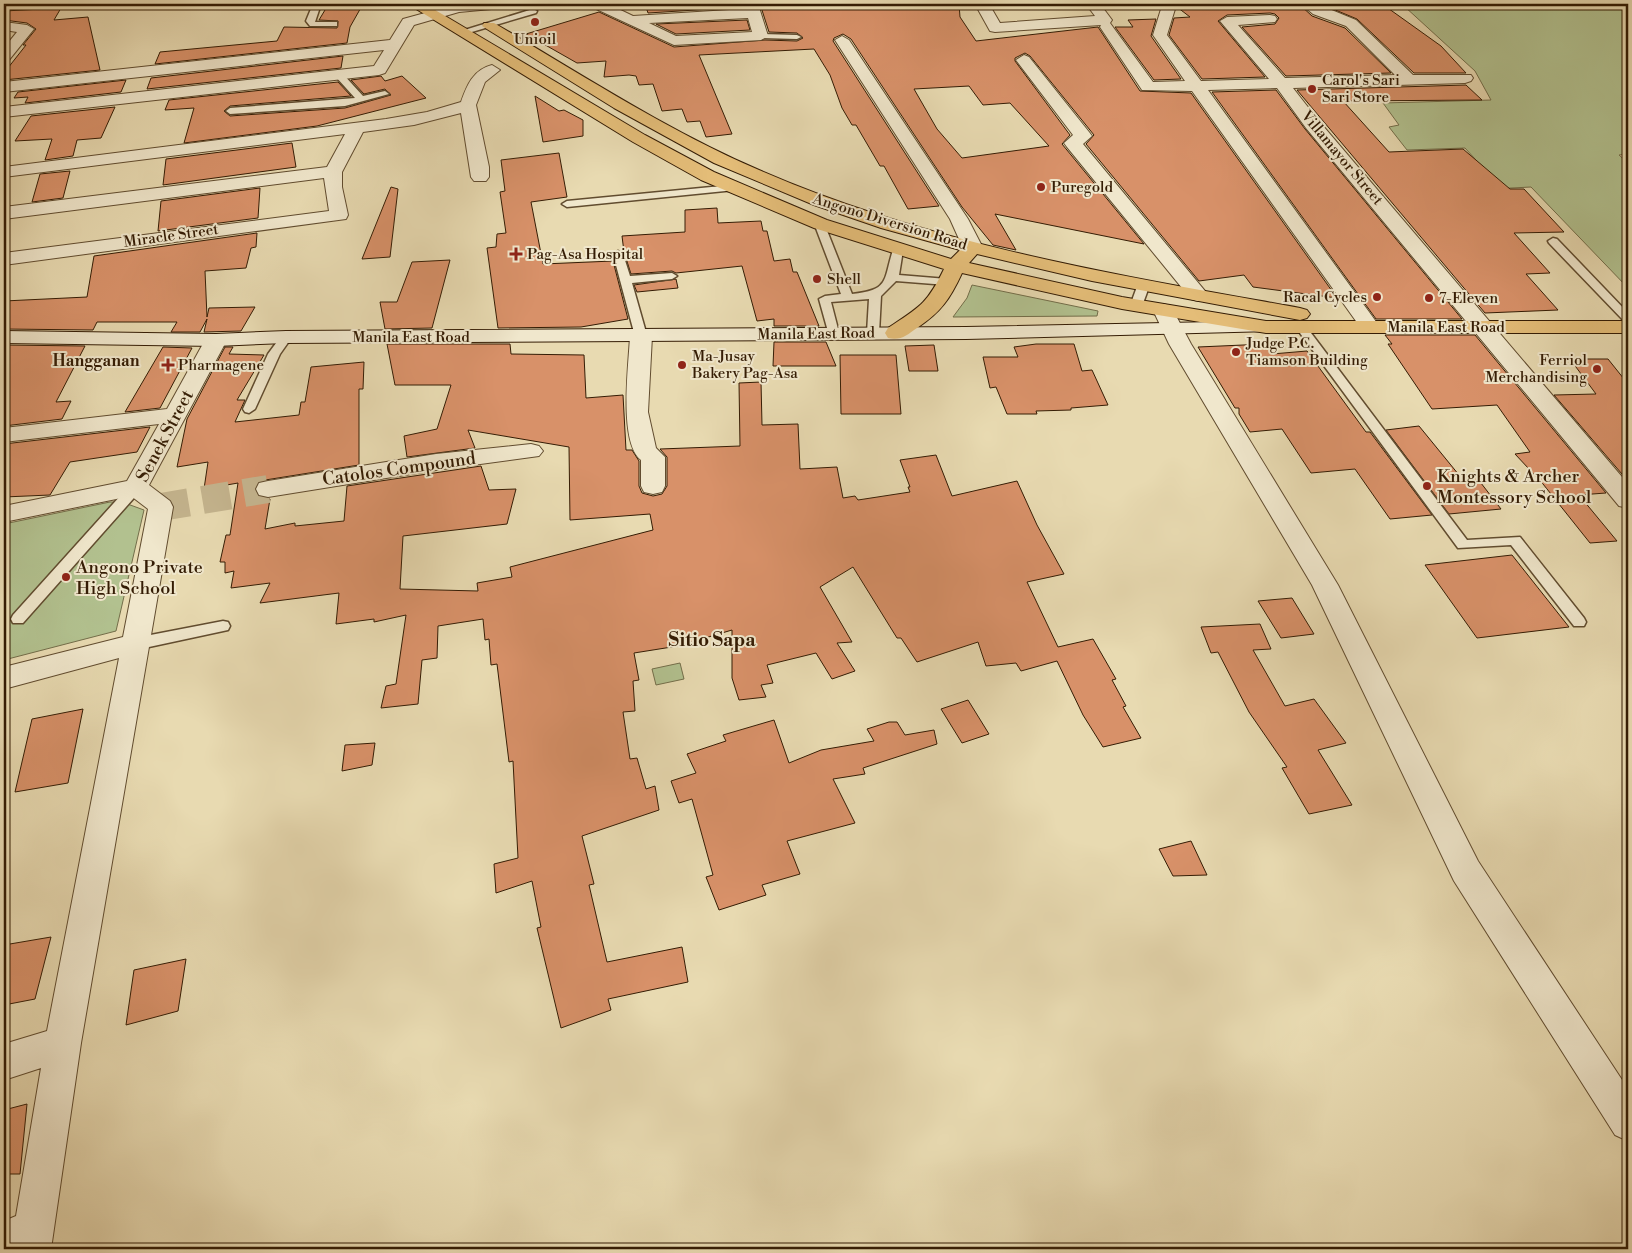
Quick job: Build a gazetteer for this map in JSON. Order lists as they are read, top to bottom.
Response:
{
  "streets": {
    "main road": ["Angono Diversion Road", "Manila East Road"],
    "street": [
      "Villamayor Street",
      "Miracle Street",
      "Senek Street",
      "Catolos Compound"
    ]
  },
  "crossings": [
    ["Villamayor Street", "Manila East Road"],
    ["Angono Diversion Road", "Manila East Road"],
    ["Manila East Road", "Senek Street"]
  ],
  "districts": ["Hangganan", "Sitio Sapa"],
  "places": {
    "other": [
      "Unioil",
      "Carol's Sari Sari Store",
      "Puregold",
      "Shell",
      "Racal Cycles",
      "7-Eleven",
      "Judge P.C. Tiamson Building",
      "Ma-Jusay Bakery Pag-Asa",
      "Ferriol Merchandising",
      "Knights & Archer Montessory School",
      "Angono Private High School"
    ],
    "health": ["Pag-Asa Hospital", "Pharmagene"]
  }
}
